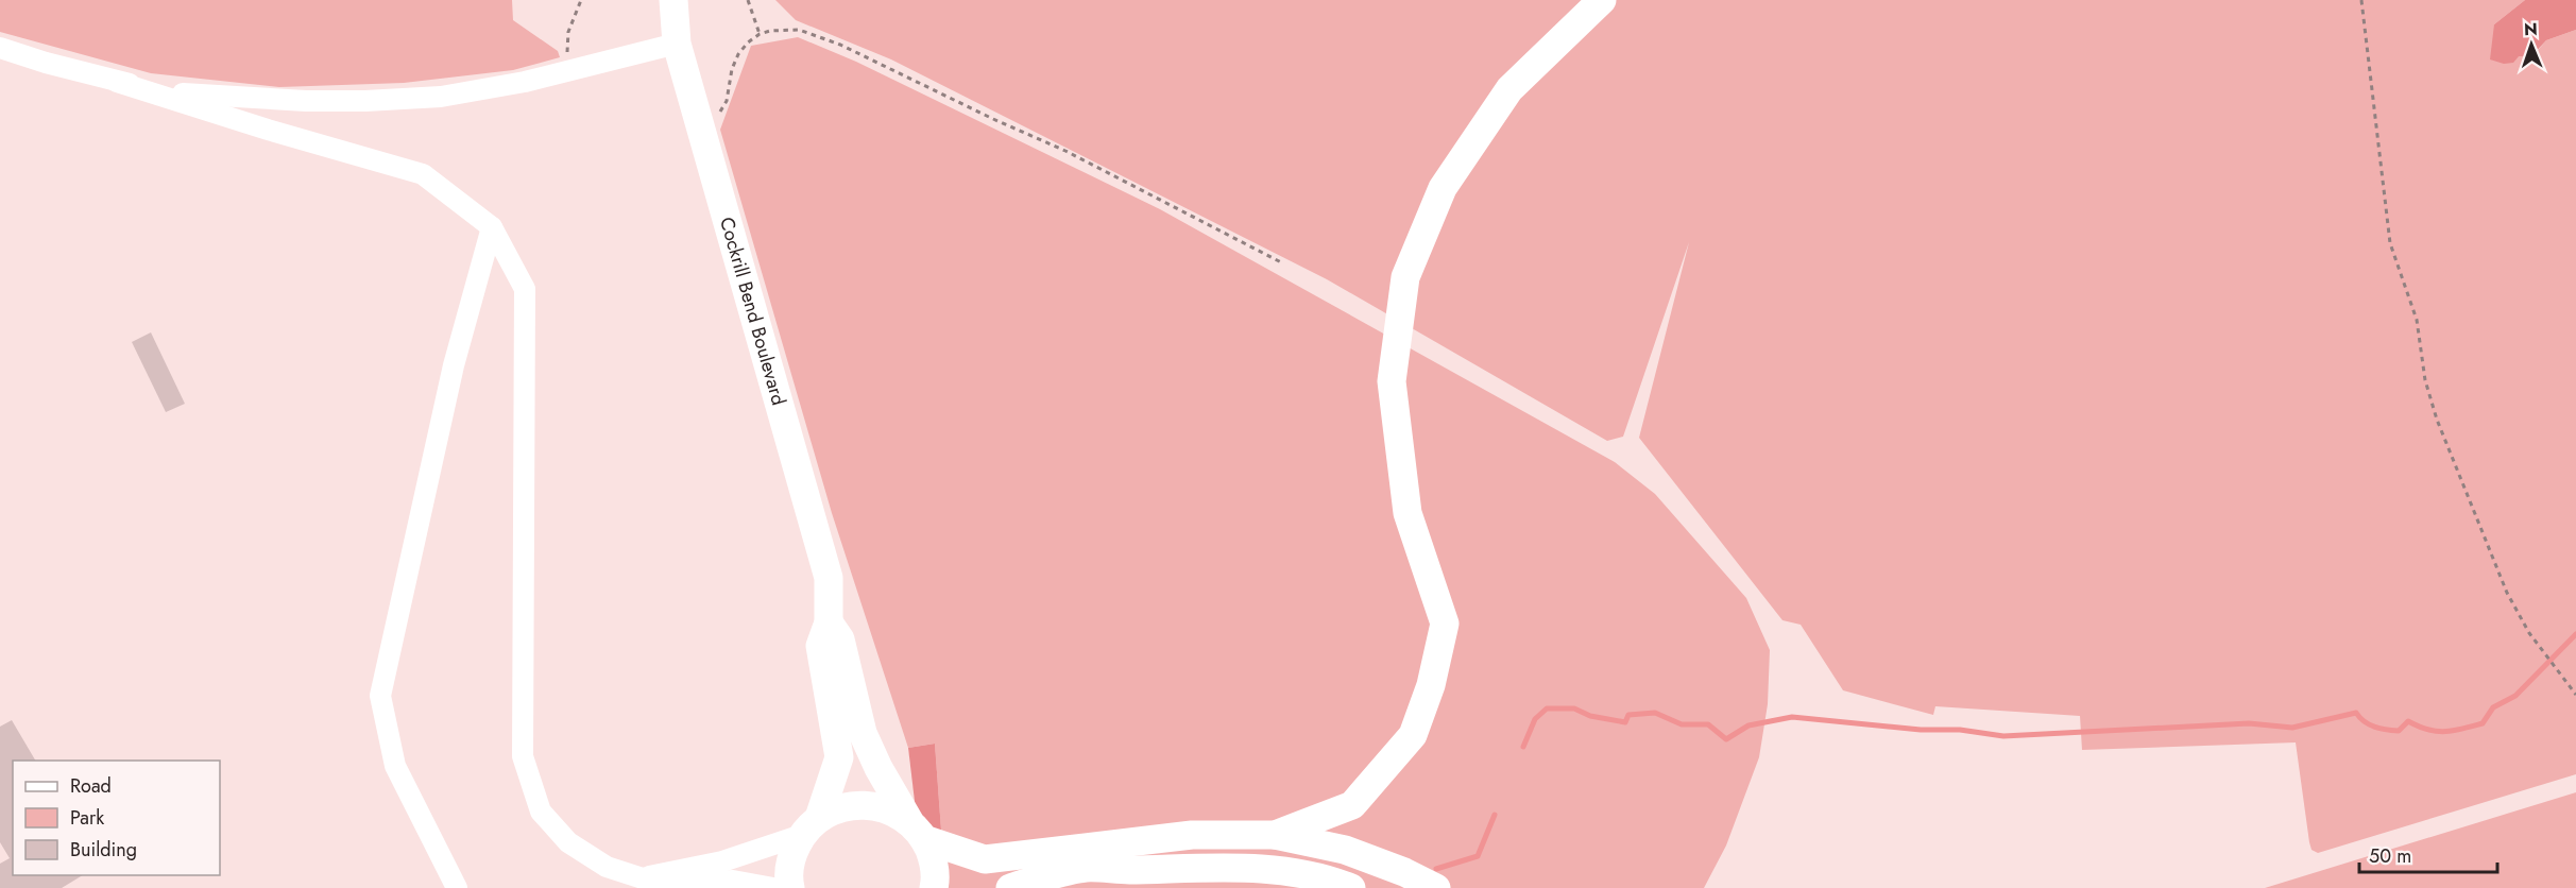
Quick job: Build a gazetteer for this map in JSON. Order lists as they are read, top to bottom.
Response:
{
  "streets": {
    "street": ["Cockrill Bend Boulevard"]
  },
  "legend": ["Road", "Park", "Building"],
  "scale_bar": "50 m",
  "north": "top"
}
